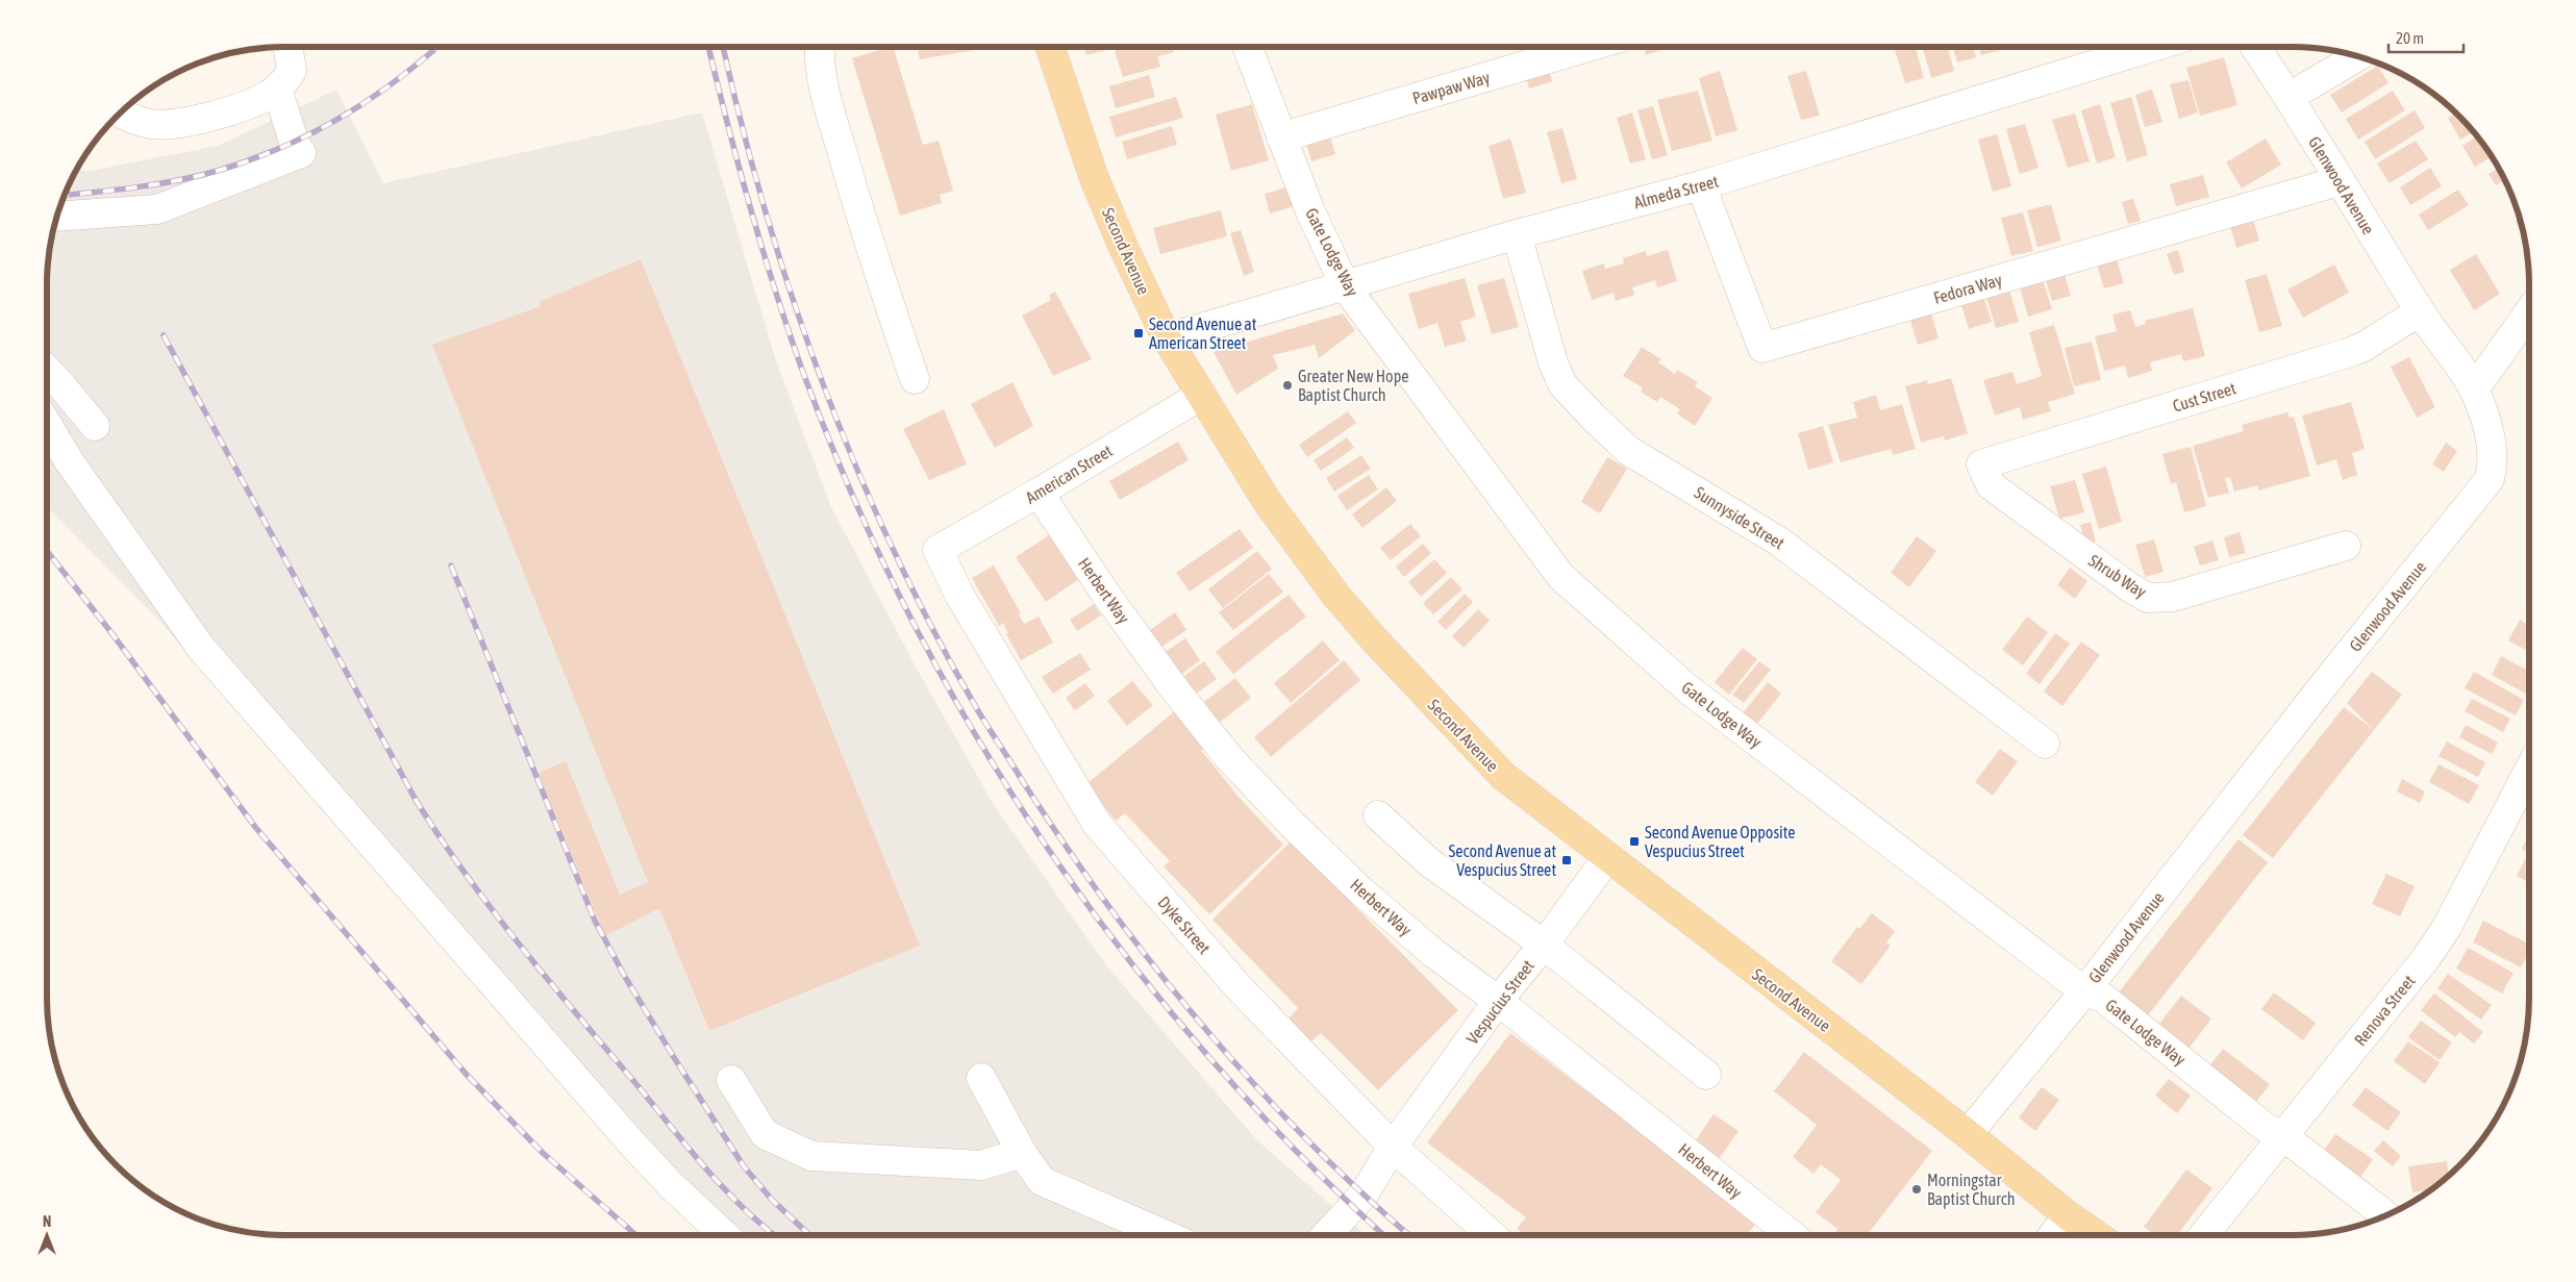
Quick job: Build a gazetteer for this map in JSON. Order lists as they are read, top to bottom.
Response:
{
  "streets": {
    "main road": ["Second Avenue"],
    "street": [
      "Pawpaw Way",
      "Glenwood Avenue",
      "Almeda Street",
      "Gate Lodge Way",
      "Fedora Way",
      "Cust Street",
      "American Street",
      "Sunnyside Street",
      "Shrub Way",
      "Herbert Way",
      "Dyke Street",
      "Vespucius Street",
      "Renova Street"
    ]
  },
  "crossings": [
    ["Pawpaw Way", "Gate Lodge Way"],
    ["Glenwood Avenue", "Second Avenue"],
    ["Glenwood Avenue", "Gate Lodge Way"],
    ["Glenwood Avenue", "Fedora Way"],
    ["Glenwood Avenue", "Cust Street"],
    ["Almeda Street", "Second Avenue"],
    ["Almeda Street", "Gate Lodge Way"],
    ["Almeda Street", "Fedora Way"],
    ["Almeda Street", "Sunnyside Street"],
    ["Second Avenue", "American Street"],
    ["Second Avenue", "Vespucius Street"],
    ["Gate Lodge Way", "Renova Street"],
    ["Cust Street", "Shrub Way"],
    ["American Street", "Herbert Way"],
    ["American Street", "Dyke Street"],
    ["Herbert Way", "Vespucius Street"],
    ["Dyke Street", "Vespucius Street"]
  ],
  "places": {
    "transit": ["Second Avenue at American Street", "Second Avenue Opposite Vespucius Street", "Second Avenue at Vespucius Street"],
    "other": ["Greater New Hope Baptist Church", "Morningstar Baptist Church"]
  },
  "scale_bar": "20 m",
  "north": "top"
}
